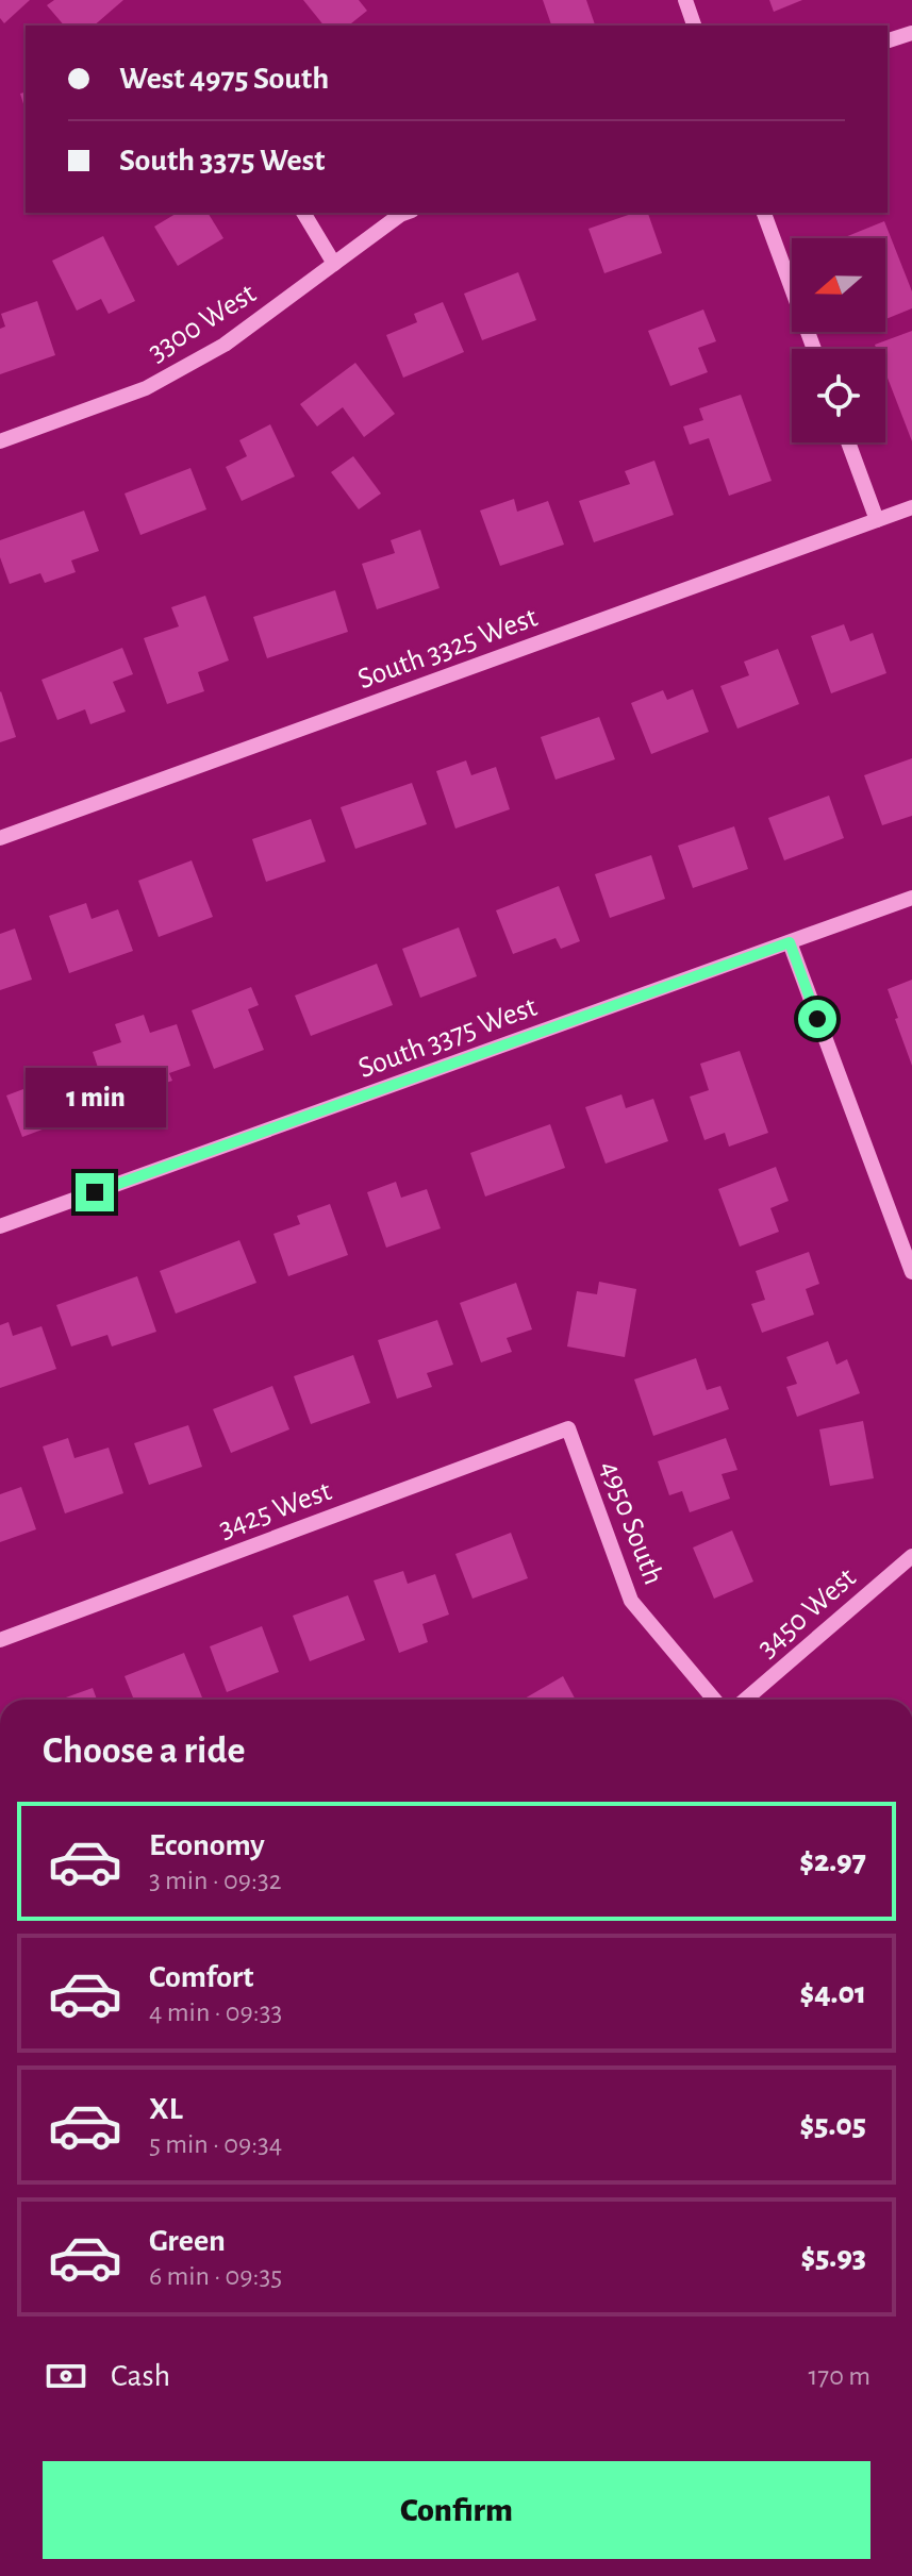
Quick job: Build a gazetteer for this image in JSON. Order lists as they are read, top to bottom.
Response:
{
  "streets": {
    "street": [
      "3300 West",
      "South 3325 West",
      "South 3375 West",
      "3425 West",
      "4950 South",
      "3450 West"
    ]
  },
  "crossings": [
    ["3425 West", "4950 South"]
  ],
  "north": "left",
  "page": {
    "banner": ["West 4975 South", "South 3375 West"],
    "bubble": "1 min",
    "heading": "Choose a ride",
    "list": [
      {
        "name": "Economy",
        "note": "3 min · 09:32",
        "value": "$2.97"
      },
      {
        "name": "Comfort",
        "note": "4 min · 09:33",
        "value": "$4.01"
      },
      {
        "name": "XL",
        "note": "5 min · 09:34",
        "value": "$5.05"
      },
      {
        "name": "Green",
        "note": "6 min · 09:35",
        "value": "$5.93"
      }
    ],
    "pay": ["Cash", "170 m"],
    "buttons": "Confirm"
  }
}
